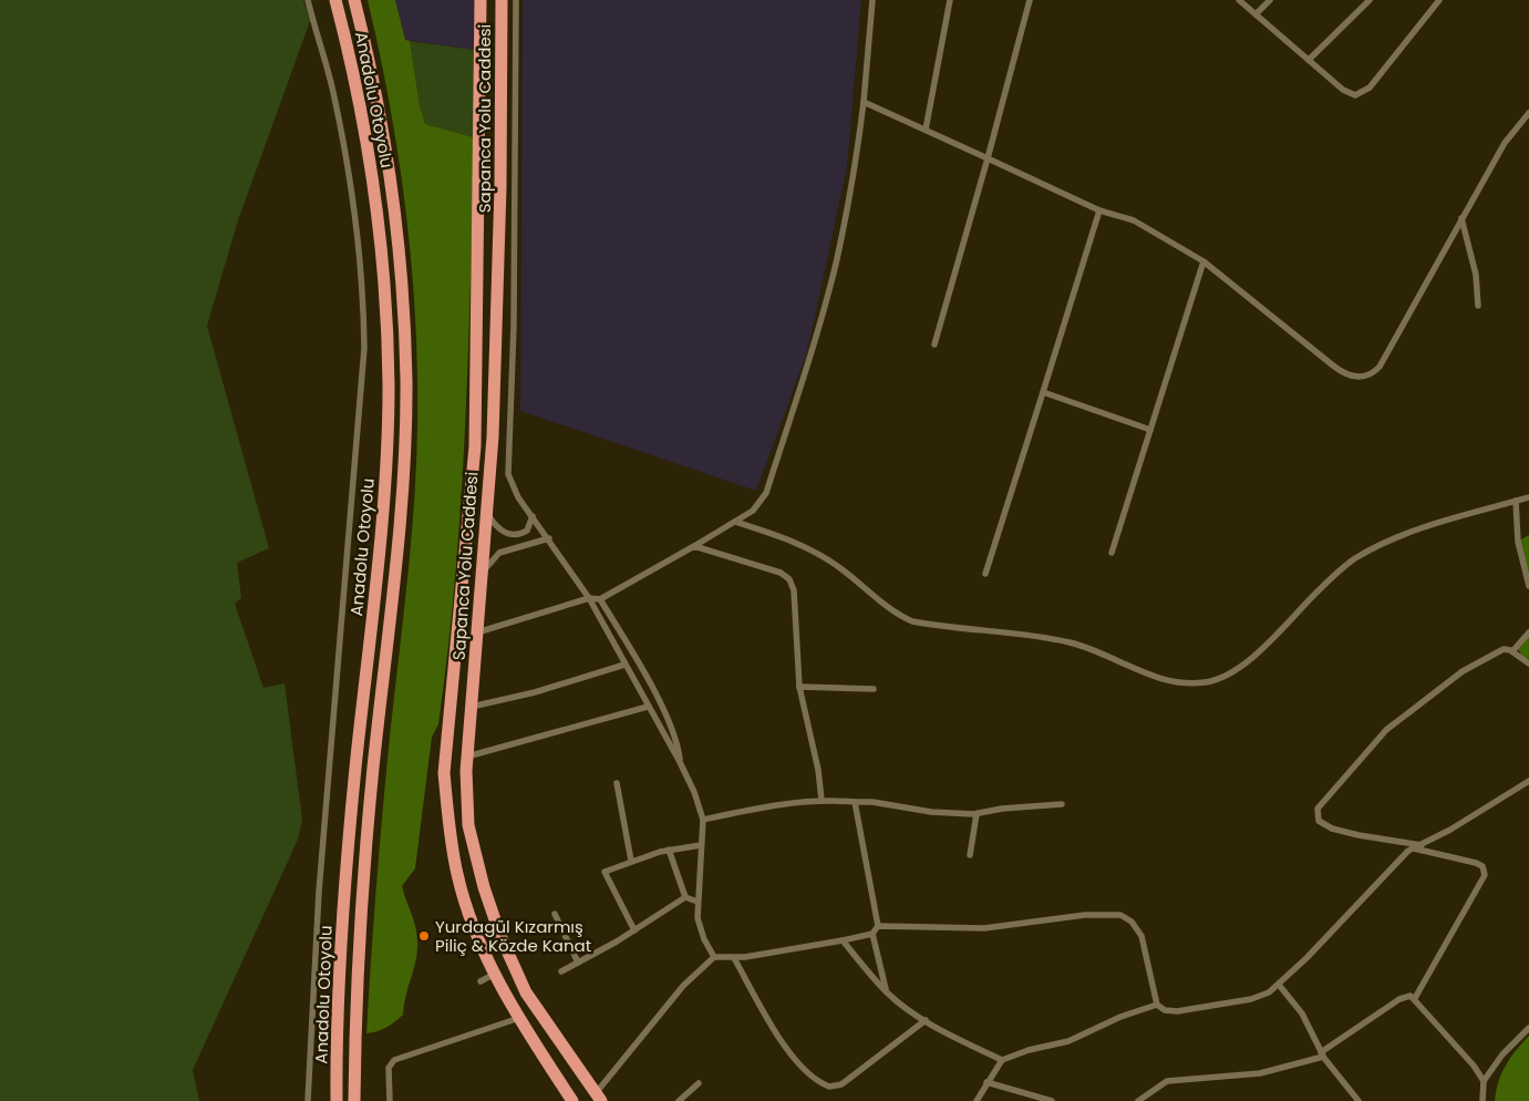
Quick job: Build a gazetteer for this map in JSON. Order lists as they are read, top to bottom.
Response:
{
  "streets": {
    "highway": ["Anadolu Otoyolu", "Sapanca Yolu Caddesi"]
  },
  "places": ["Yurdagül Kızarmış Piliç & Közde Kanat"]
}
